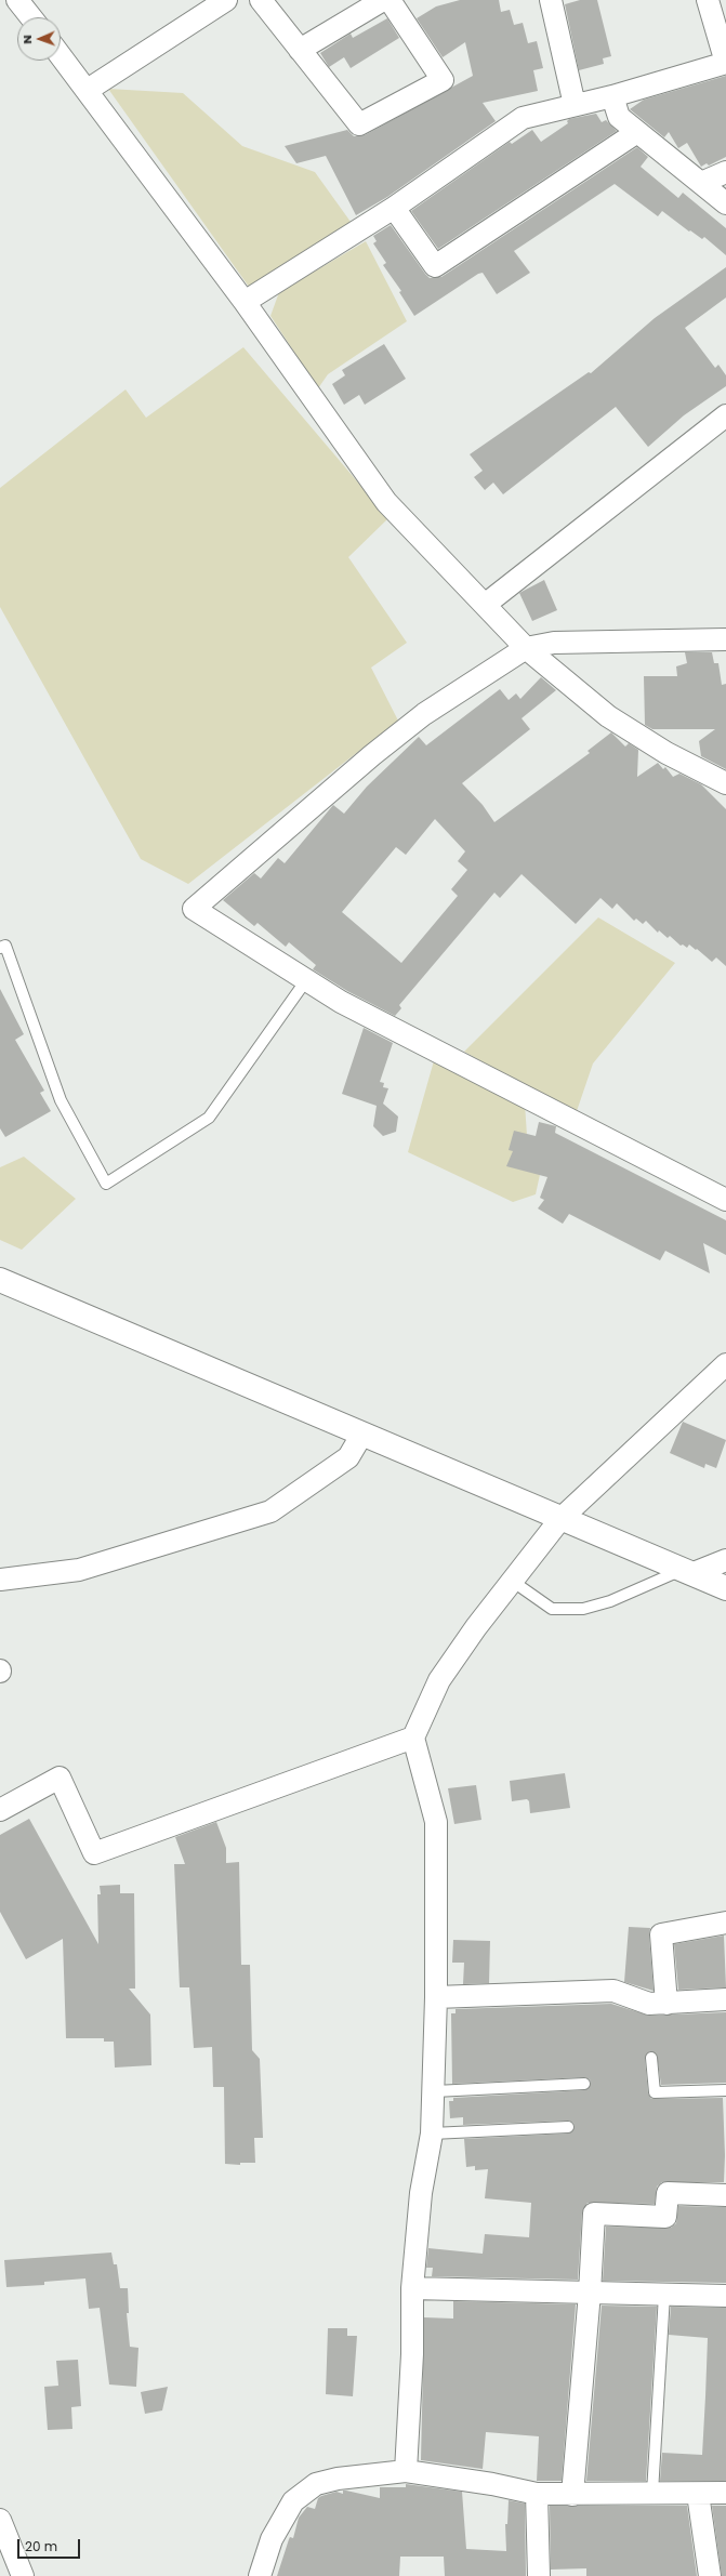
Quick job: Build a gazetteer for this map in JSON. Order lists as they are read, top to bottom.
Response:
{
  "scale_bar": "20 m",
  "north": "left"
}
